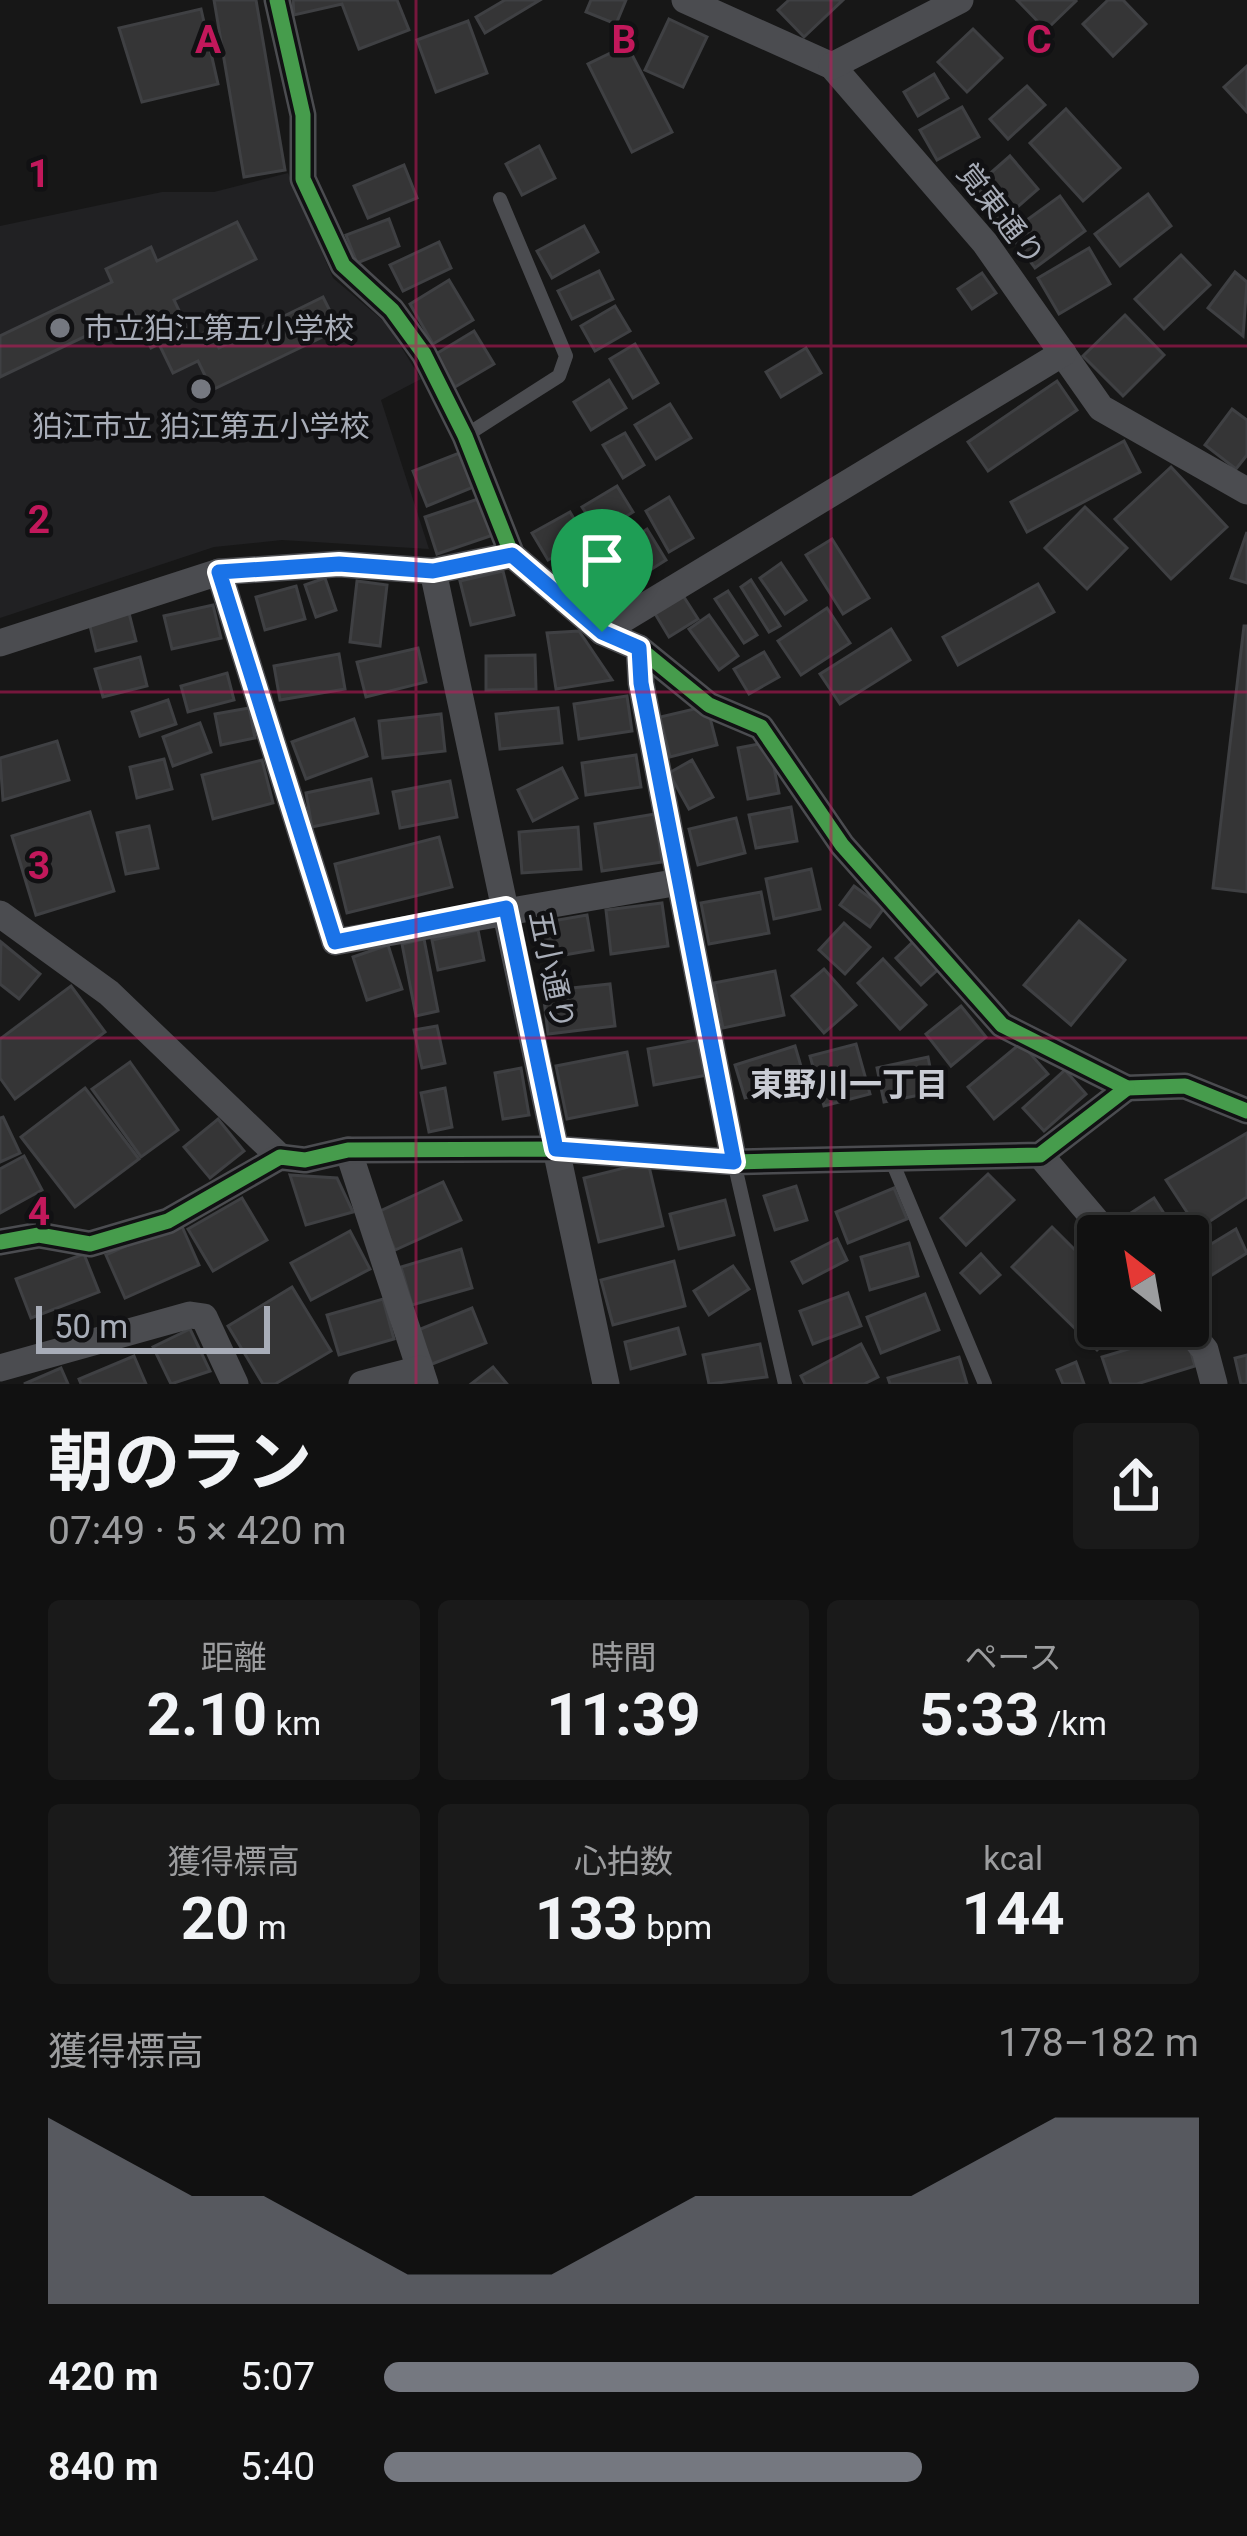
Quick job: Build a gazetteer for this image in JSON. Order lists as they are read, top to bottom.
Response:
{
  "streets": {
    "street": ["覚東通り", "五小通り"]
  },
  "districts": ["東野川一丁目"],
  "places": ["市立狛江第五小学校", "狛江市立 狛江第五小学校"],
  "scale_bar": "50 m",
  "north": "top left",
  "page": {
    "scale": "50 m",
    "heading": ["朝のラン", "07:49 · 5 × 420 m"],
    "stats": [
      ["距離", "2.10 km"],
      ["時間", "11:39"],
      ["ペース", "5:33 /km"],
      ["獲得標高", "20 m"],
      ["心拍数", "133 bpm"],
      ["kcal", "144"]
    ],
    "chart": ["獲得標高", "178–182 m"],
    "list": [
      {
        "name": "420 m",
        "note": "5:07"
      },
      {
        "name": "840 m",
        "note": "5:40"
      }
    ]
  },
  "grid": {
    "columns": ["A", "B", "C"],
    "rows": [
      "1",
      "2",
      "3",
      "4"
    ]
  }
}
